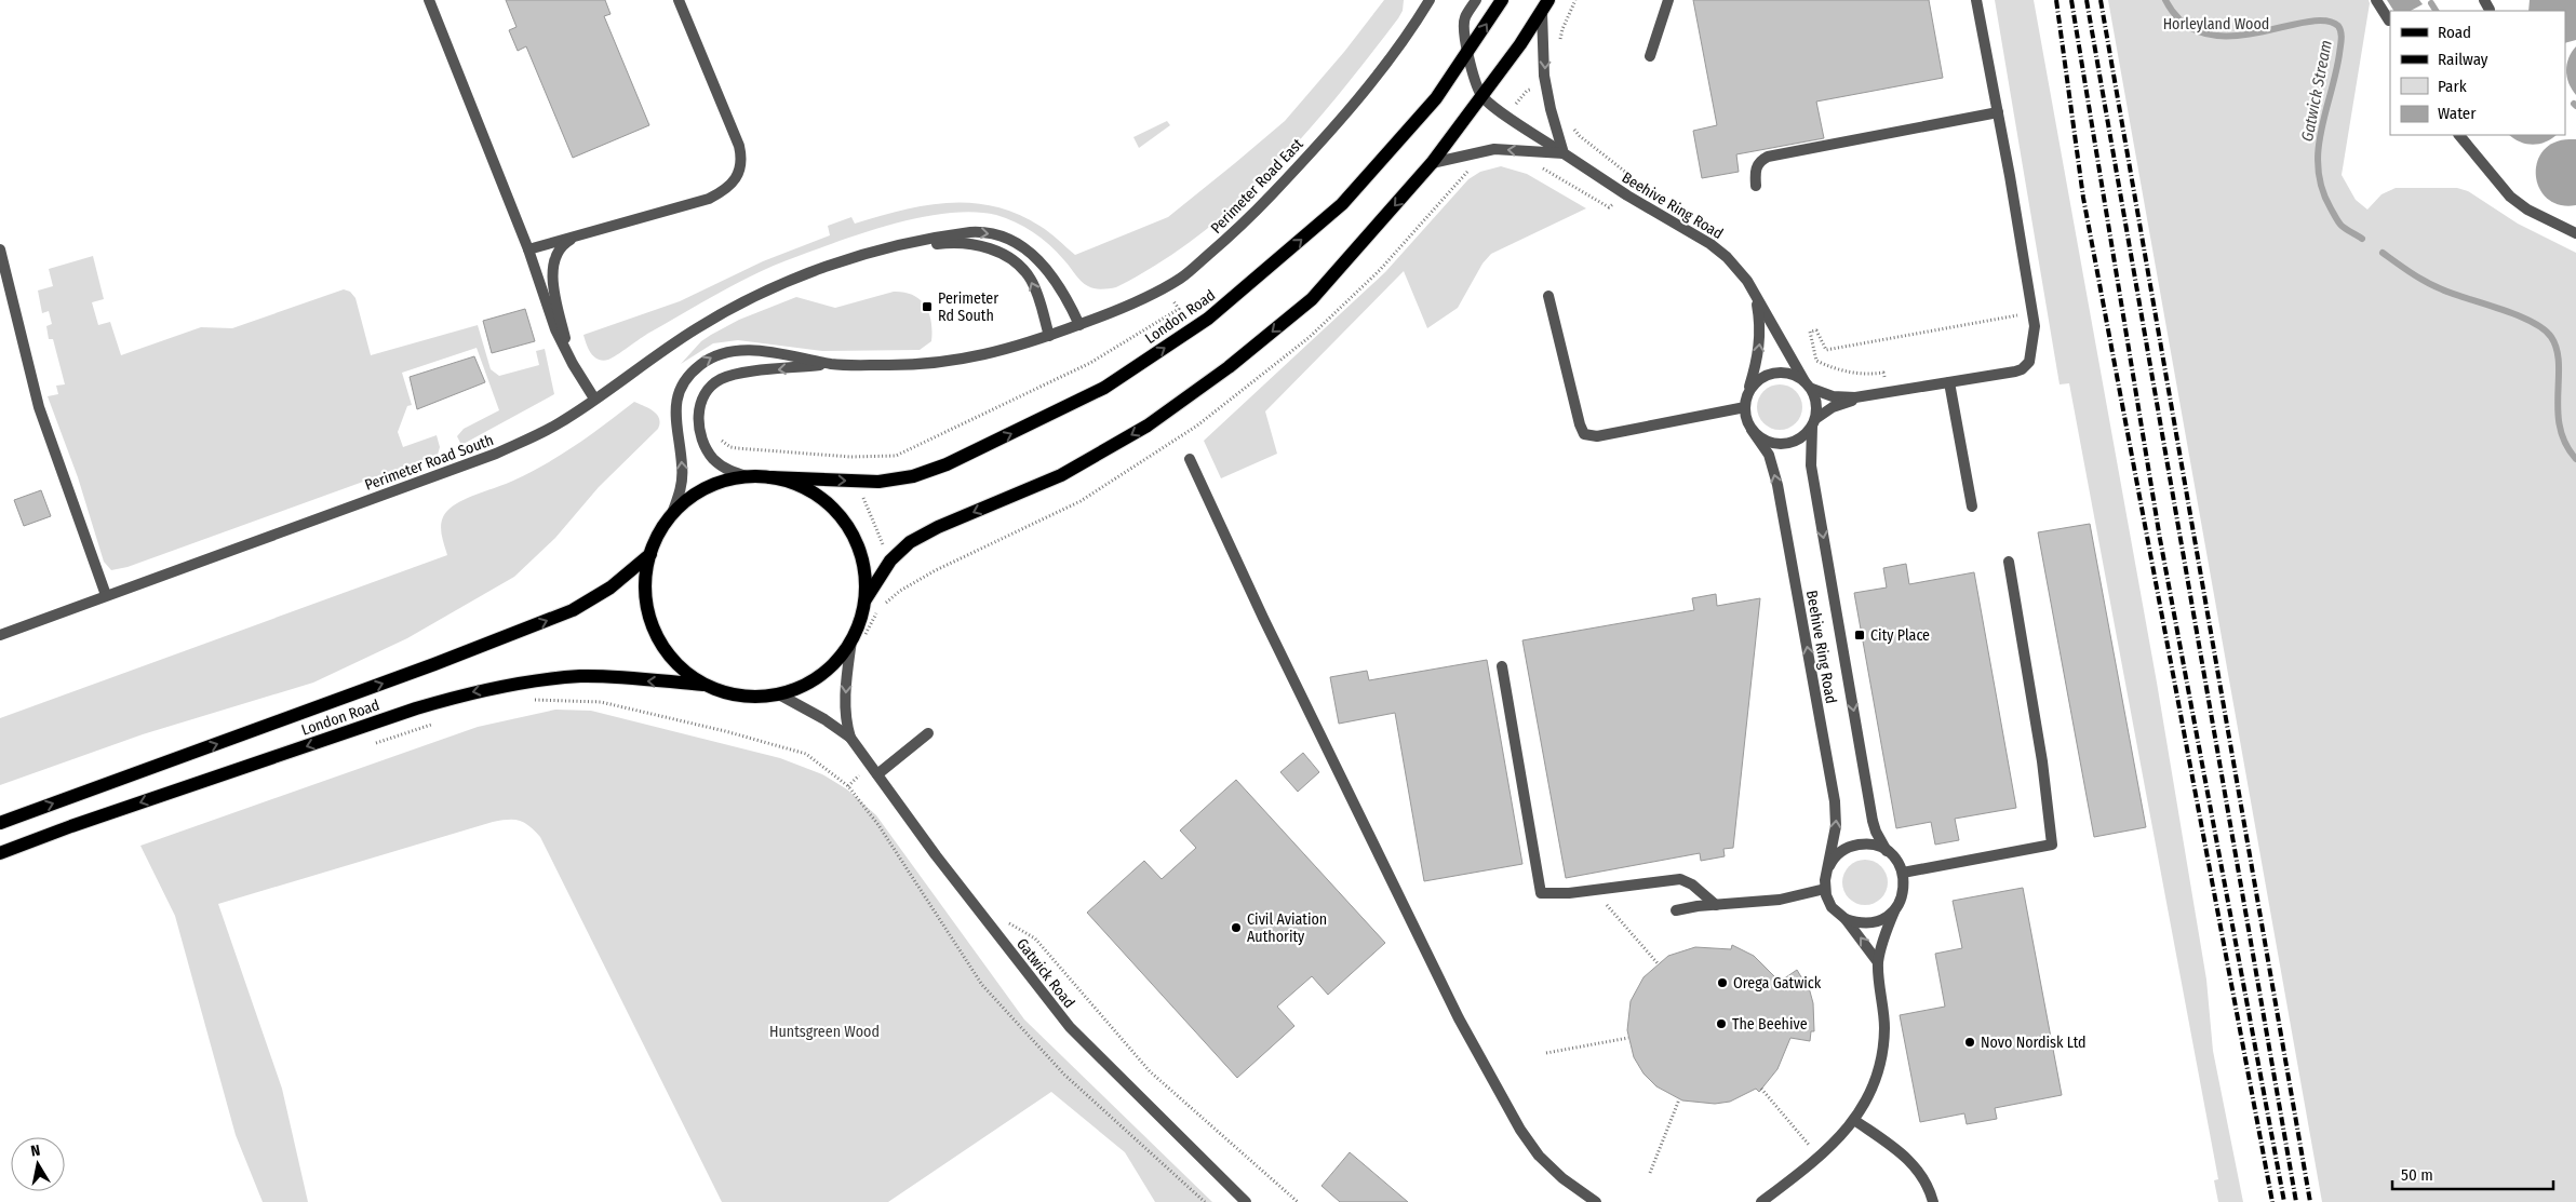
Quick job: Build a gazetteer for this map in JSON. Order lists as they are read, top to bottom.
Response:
{
  "streets": {
    "main road": ["London Road"],
    "street": [
      "Perimeter Road East",
      "Beehive Ring Road",
      "Perimeter Road South",
      "Gatwick Road"
    ]
  },
  "crossings": [
    ["Perimeter Road East", "Perimeter Road South"]
  ],
  "water": ["Gatwick Stream"],
  "parks": ["Horleyland Wood", "Huntsgreen Wood"],
  "places": {
    "transit": ["Perimeter Rd South", "City Place"],
    "other": [
      "Civil Aviation Authority",
      "Orega Gatwick",
      "The Beehive",
      "Novo Nordisk Ltd"
    ]
  },
  "legend": [
    "Road",
    "Railway",
    "Park",
    "Water"
  ],
  "scale_bar": "50 m",
  "north": "top"
}
